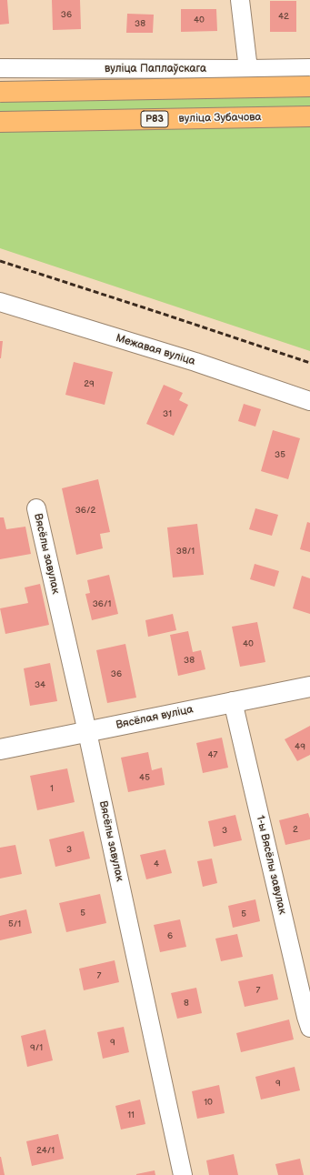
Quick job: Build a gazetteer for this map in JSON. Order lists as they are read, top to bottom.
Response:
{
  "streets": {
    "highway": ["вуліца Зубачова", "Р83"],
    "street": [
      "вуліца Паплаўскага",
      "Межавая вуліца",
      "Вясёлы завулак",
      "Вясёлая вуліца",
      "1-ы Вясёлы завулак"
    ]
  },
  "crossings": [
    ["Вясёлы завулак", "Вясёлая вуліца"],
    ["Вясёлая вуліца", "1-ы Вясёлы завулак"]
  ],
  "house_numbers": [
    "36",
    "42",
    "40",
    "38",
    "29",
    "31",
    "35",
    "36/2",
    "38/1",
    "36/1",
    "40",
    "38",
    "36",
    "34",
    "49",
    "47",
    "45",
    "1",
    "2",
    "3",
    "3",
    "4",
    "5",
    "5",
    "5/1",
    "6",
    "7",
    "7",
    "8",
    "9",
    "9/1",
    "9",
    "10",
    "11",
    "24/1"
  ]
}
